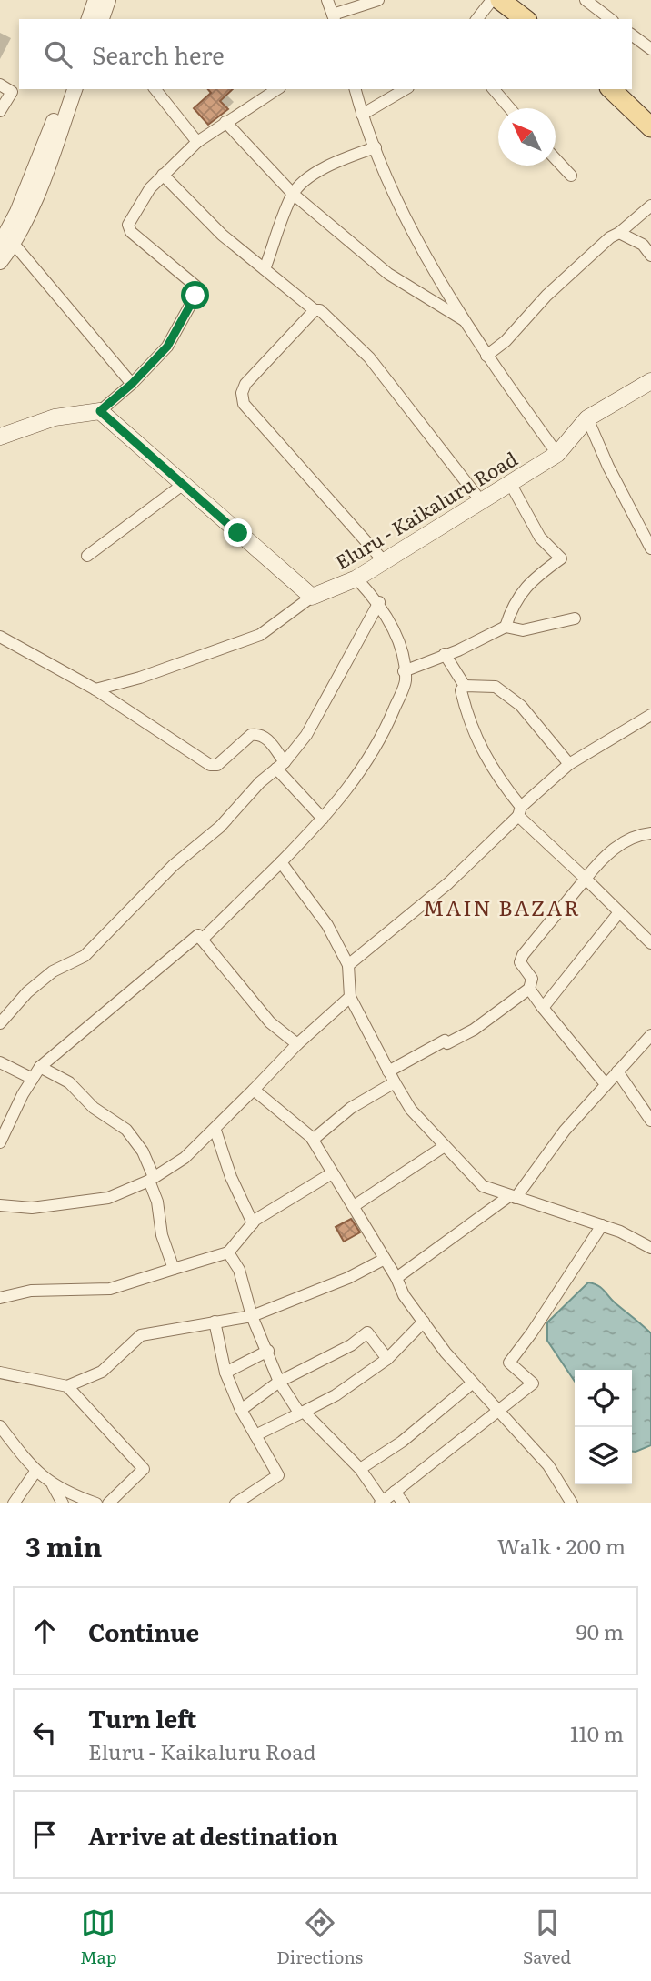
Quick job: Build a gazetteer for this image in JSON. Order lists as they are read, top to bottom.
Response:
{
  "streets": {
    "main road": ["Eluru - Kaikaluru Road"]
  },
  "districts": ["MAIN BAZAR"],
  "north": "top left",
  "page": {
    "search": "Search here",
    "heading": ["3 min", "Walk · 200 m"],
    "list": [
      ["Continue", "90 m"],
      ["Turn left", "Eluru - Kaikaluru Road", "110 m"],
      "Arrive at destination"
    ],
    "nav": ["Map", "Directions", "Saved"]
  }
}
